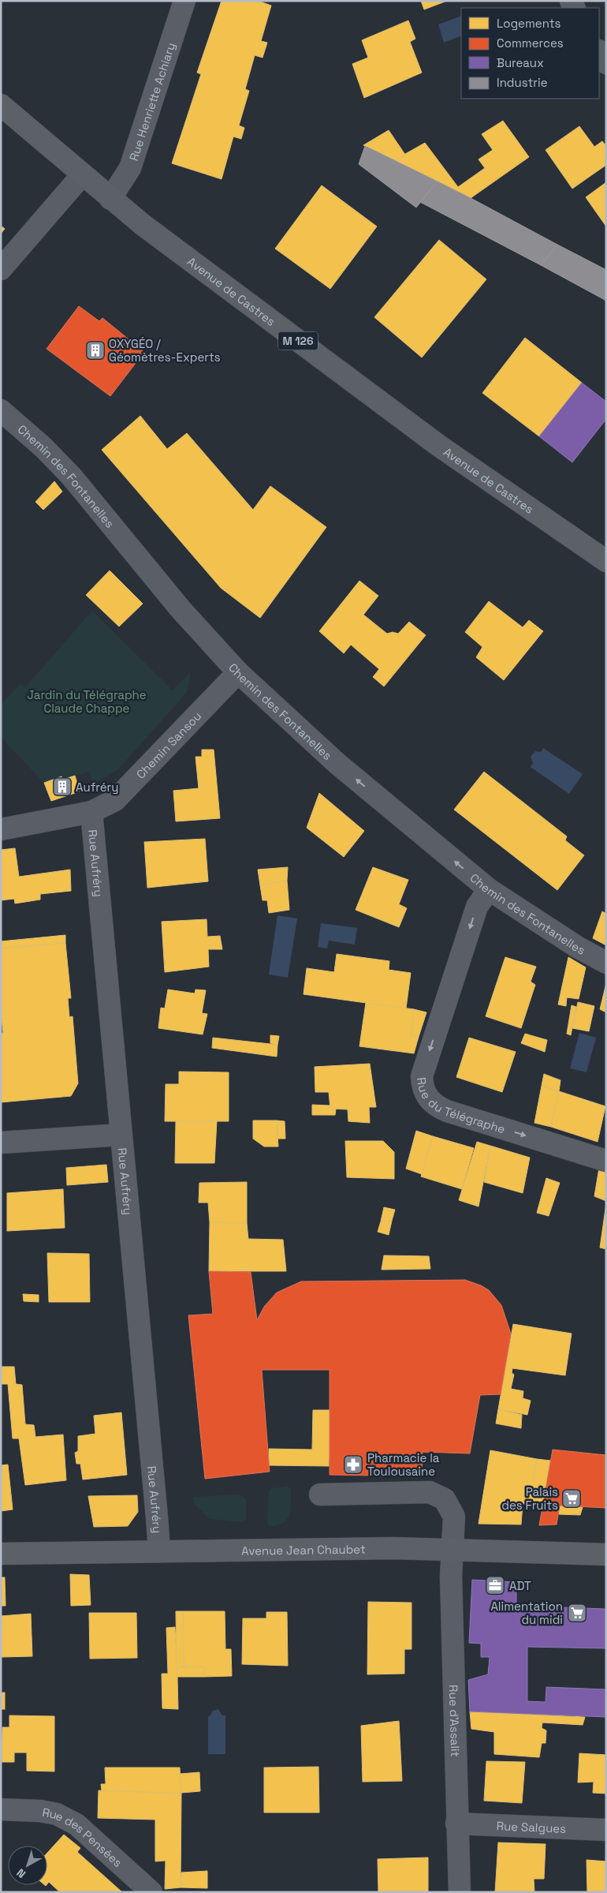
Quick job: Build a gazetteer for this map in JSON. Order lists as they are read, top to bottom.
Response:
{
  "streets": {
    "main road": ["Avenue de Castres", "M 126", "Avenue Jean Chaubet"],
    "street": [
      "Rue Henriette Achiary",
      "Chemin des Fontanelles",
      "Chemin Sansou",
      "Rue Aufréry",
      "Rue du Télégraphe",
      "Rue d'Assalit",
      "Rue Salgues",
      "Rue des Pensées"
    ]
  },
  "crossings": [
    ["Rue Henriette Achiary", "Avenue de Castres"],
    ["Chemin des Fontanelles", "Chemin Sansou"],
    ["Chemin des Fontanelles", "Rue du Télégraphe"],
    ["Chemin Sansou", "Rue Aufréry"],
    ["Rue Aufréry", "Avenue Jean Chaubet"],
    ["Avenue Jean Chaubet", "Rue d'Assalit"],
    ["Rue d'Assalit", "Rue Salgues"]
  ],
  "one_way": ["Chemin des Fontanelles"],
  "parks": ["Jardin du Télégraphe Claude Chappe"],
  "places": {
    "building": ["OXYGÉO / Géomètres-Experts", "Aufréry"],
    "pharmacy": ["Pharmacie la Toulousaine"],
    "supermarket": ["Palais des Fruits", "Alimentation du midi"],
    "office": ["ADT"]
  },
  "legend": [
    "Logements",
    "Commerces",
    "Bureaux",
    "Industrie"
  ],
  "north": "bottom left"
}
